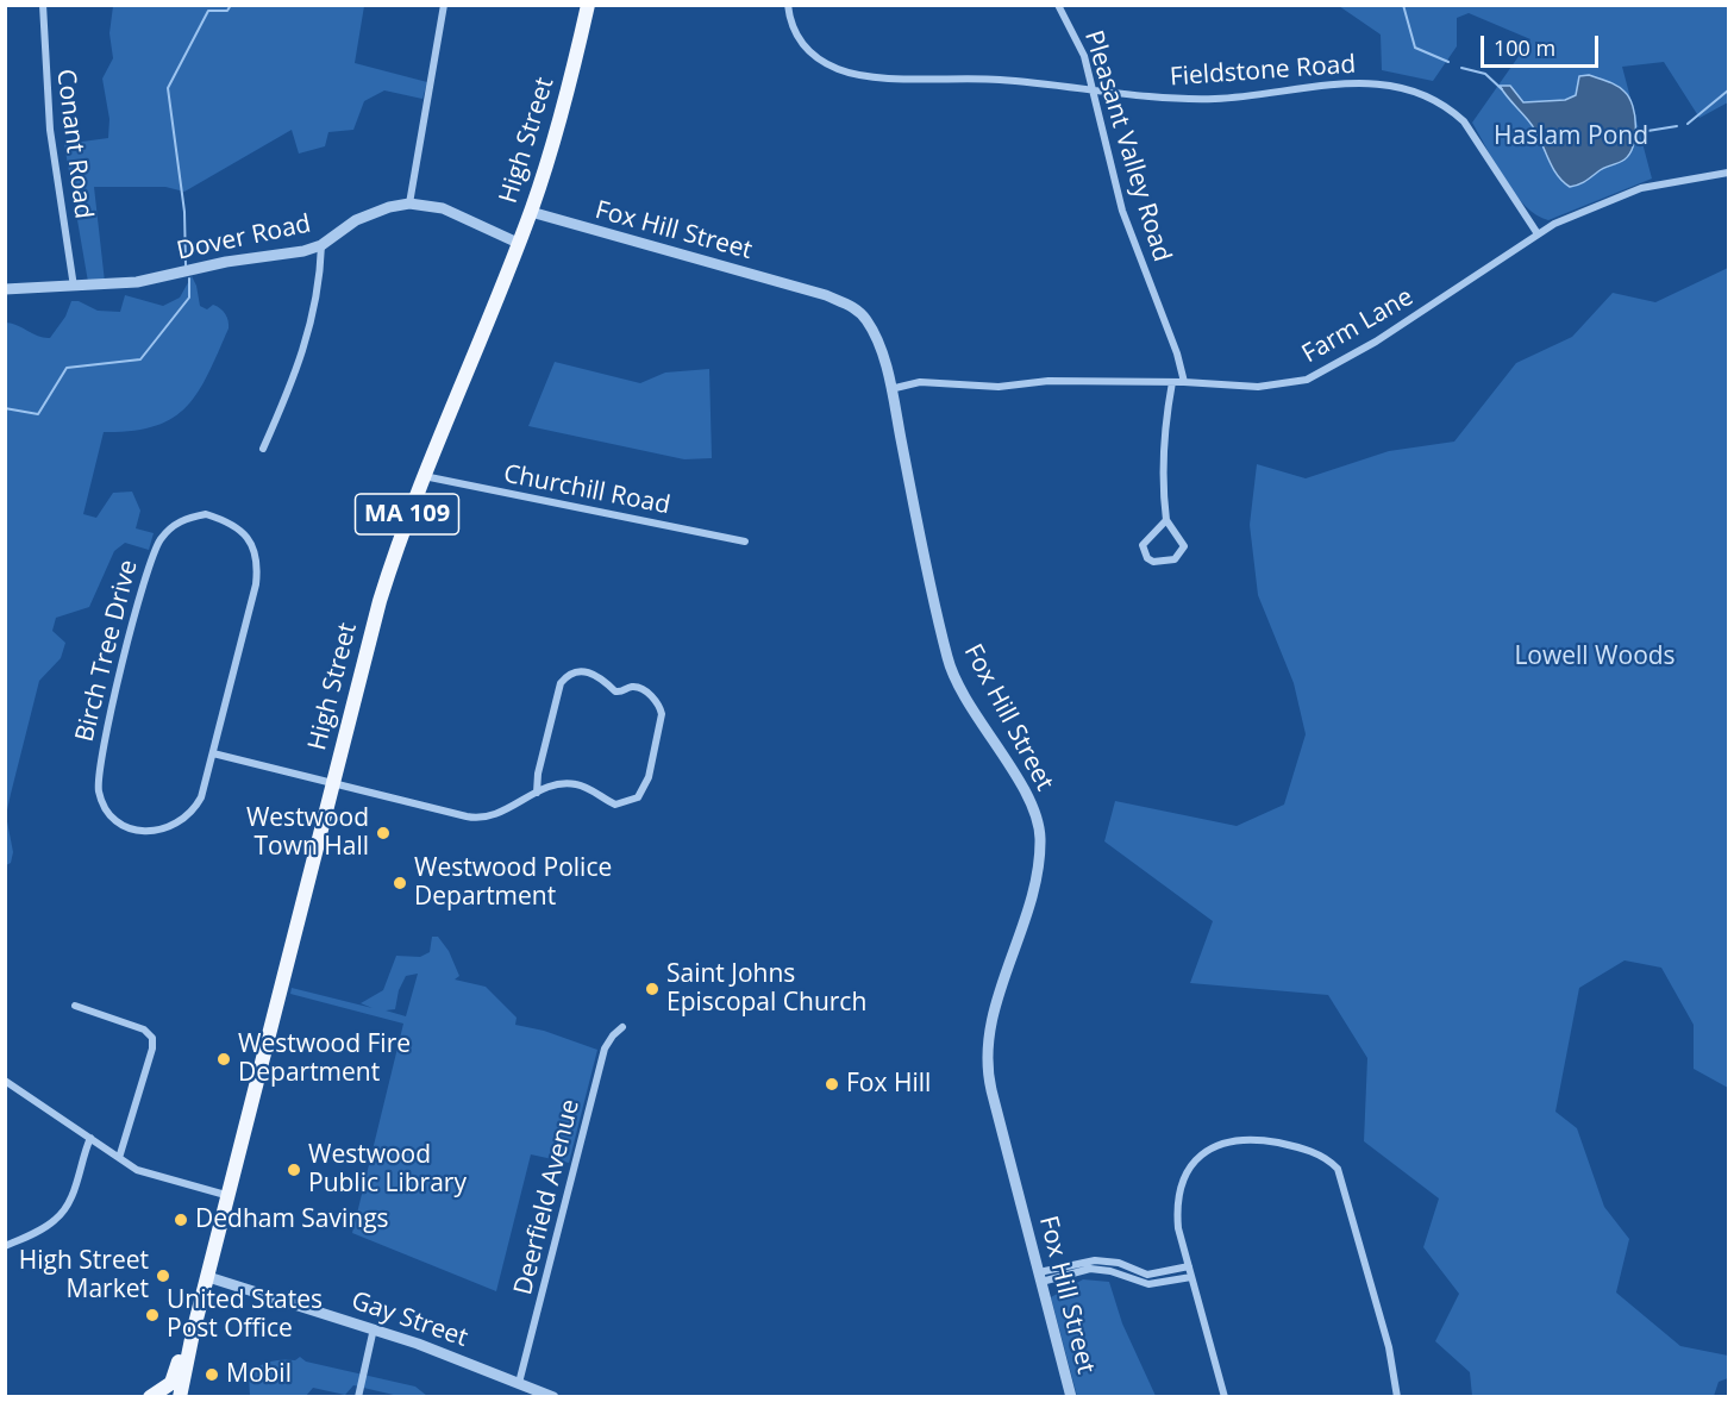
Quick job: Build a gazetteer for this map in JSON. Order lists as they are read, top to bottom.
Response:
{
  "streets": {
    "main road": ["High Street", "MA 109"],
    "street": [
      "Fieldstone Road",
      "Conant Road",
      "Pleasant Valley Road",
      "Fox Hill Street",
      "Dover Road",
      "Farm Lane",
      "Churchill Road",
      "Birch Tree Drive",
      "Deerfield Avenue",
      "Gay Street"
    ]
  },
  "crossings": [
    ["Fieldstone Road", "Pleasant Valley Road"],
    ["Fieldstone Road", "Farm Lane"],
    ["High Street", "Fox Hill Street"],
    ["High Street", "Dover Road"],
    ["High Street", "Churchill Road"],
    ["High Street", "Gay Street"],
    ["Conant Road", "Dover Road"],
    ["Pleasant Valley Road", "Farm Lane"],
    ["Fox Hill Street", "Farm Lane"],
    ["Deerfield Avenue", "Gay Street"]
  ],
  "parks": ["Haslam Pond", "Lowell Woods"],
  "places": [
    "Westwood Town Hall",
    "Westwood Police Department",
    "Saint Johns Episcopal Church",
    "Westwood Fire Department",
    "Fox Hill",
    "Westwood Public Library",
    "Dedham Savings",
    "High Street Market",
    "United States Post Office",
    "Mobil"
  ],
  "scale_bar": "100 m"
}
